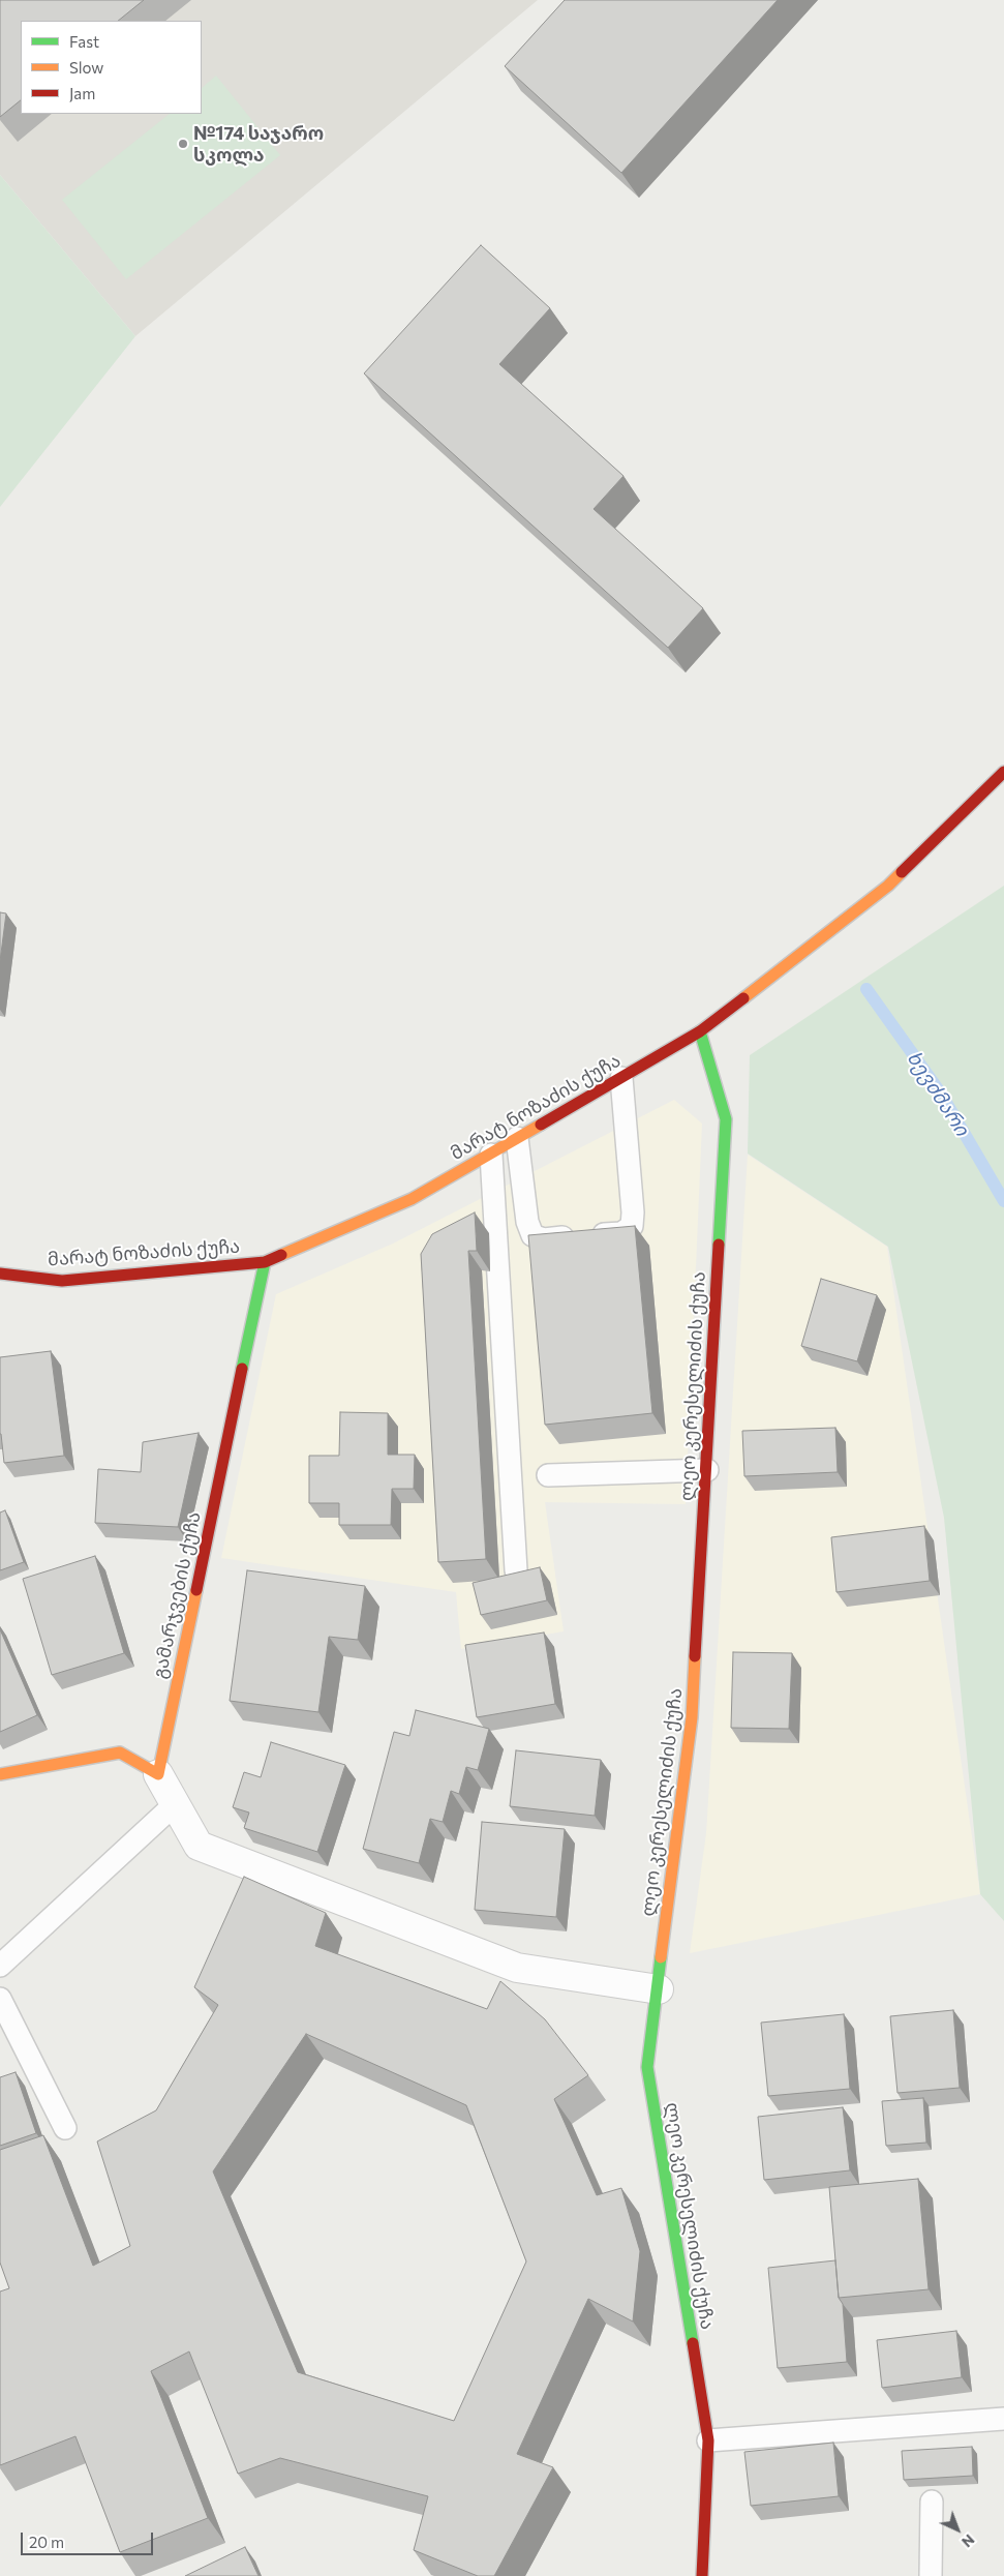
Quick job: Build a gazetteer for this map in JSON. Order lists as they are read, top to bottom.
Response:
{
  "streets": {
    "street": ["მარატ ნოზაძის ქუჩა", "ლეო კერესელიძის ქუჩა", "გამარჯვების ქუჩა"]
  },
  "crossings": [
    ["მარატ ნოზაძის ქუჩა", "ლეო კერესელიძის ქუჩა"],
    ["მარატ ნოზაძის ქუჩა", "გამარჯვების ქუჩა"]
  ],
  "water": ["ხევძმარი"],
  "places": ["№174 საჯარო სკოლა"],
  "legend": ["Fast", "Slow", "Jam"],
  "scale_bar": "20 m",
  "north": "bottom right"
}
